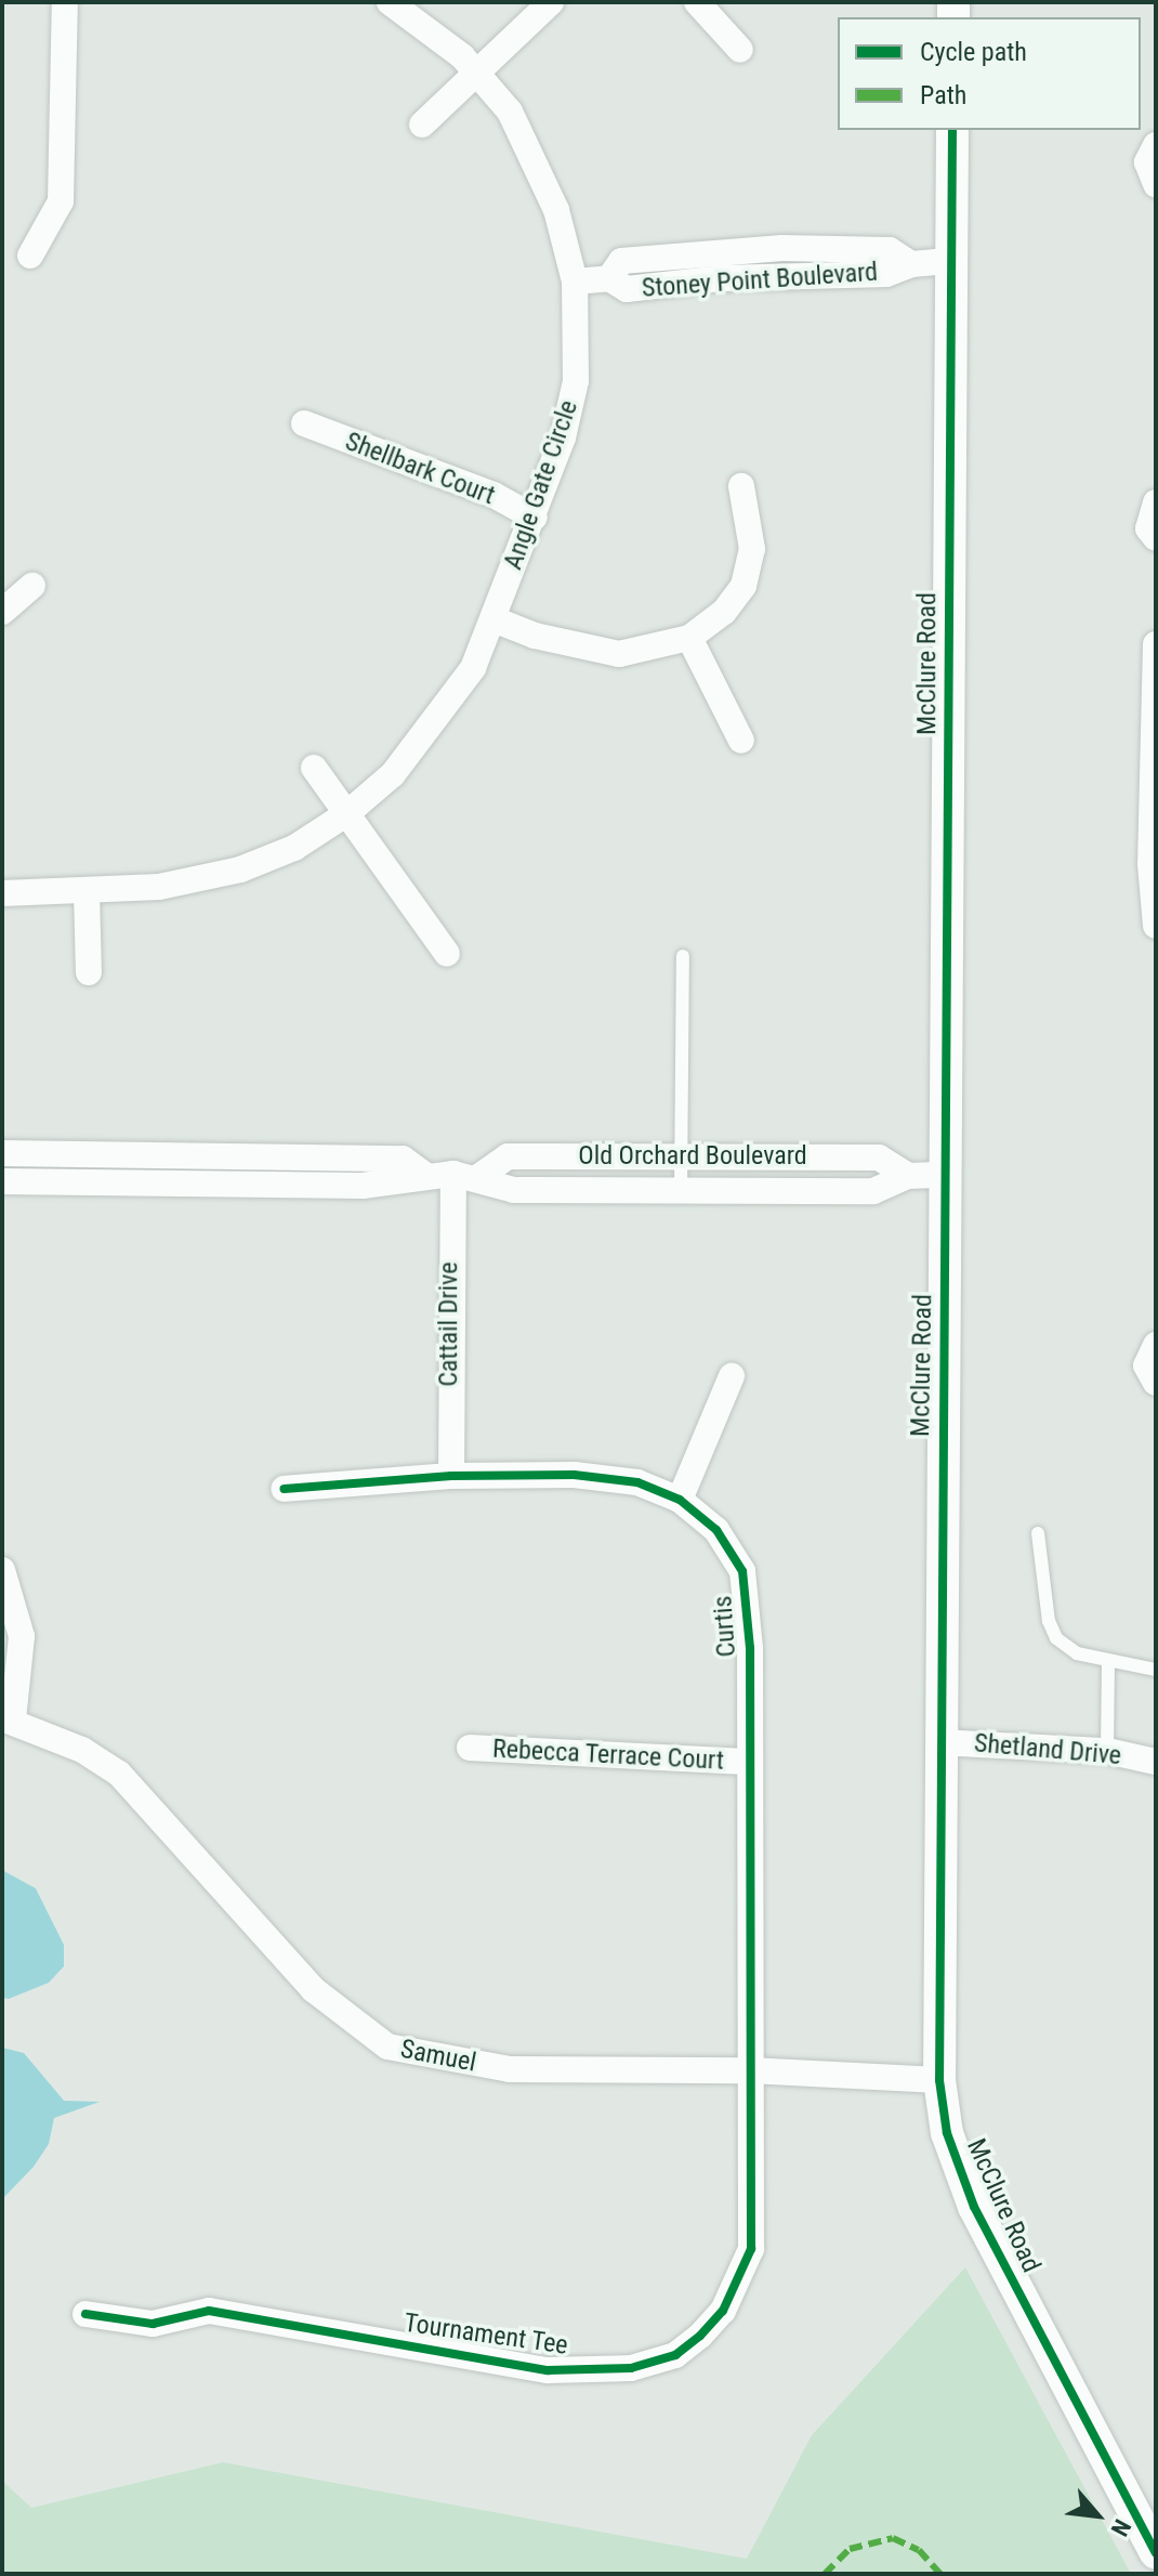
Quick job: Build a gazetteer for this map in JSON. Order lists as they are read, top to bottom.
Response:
{
  "streets": {
    "street": [
      "Stoney Point Boulevard",
      "Shellbark Court",
      "Angle Gate Circle",
      "McClure Road",
      "Old Orchard Boulevard",
      "Cattail Drive",
      "Curtis",
      "Shetland Drive",
      "Rebecca Terrace Court",
      "Samuel",
      "Tournament Tee"
    ]
  },
  "crossings": [
    ["Stoney Point Boulevard", "Angle Gate Circle"],
    ["Stoney Point Boulevard", "McClure Road"],
    ["Shellbark Court", "Angle Gate Circle"],
    ["McClure Road", "Old Orchard Boulevard"],
    ["McClure Road", "Shetland Drive"],
    ["McClure Road", "Samuel"],
    ["Old Orchard Boulevard", "Cattail Drive"],
    ["Cattail Drive", "Curtis"],
    ["Curtis", "Rebecca Terrace Court"],
    ["Curtis", "Samuel"],
    ["Curtis", "Tournament Tee"],
    ["Samuel", "Tournament Tee"]
  ],
  "legend": ["Cycle path", "Path"],
  "north": "bottom right"
}
